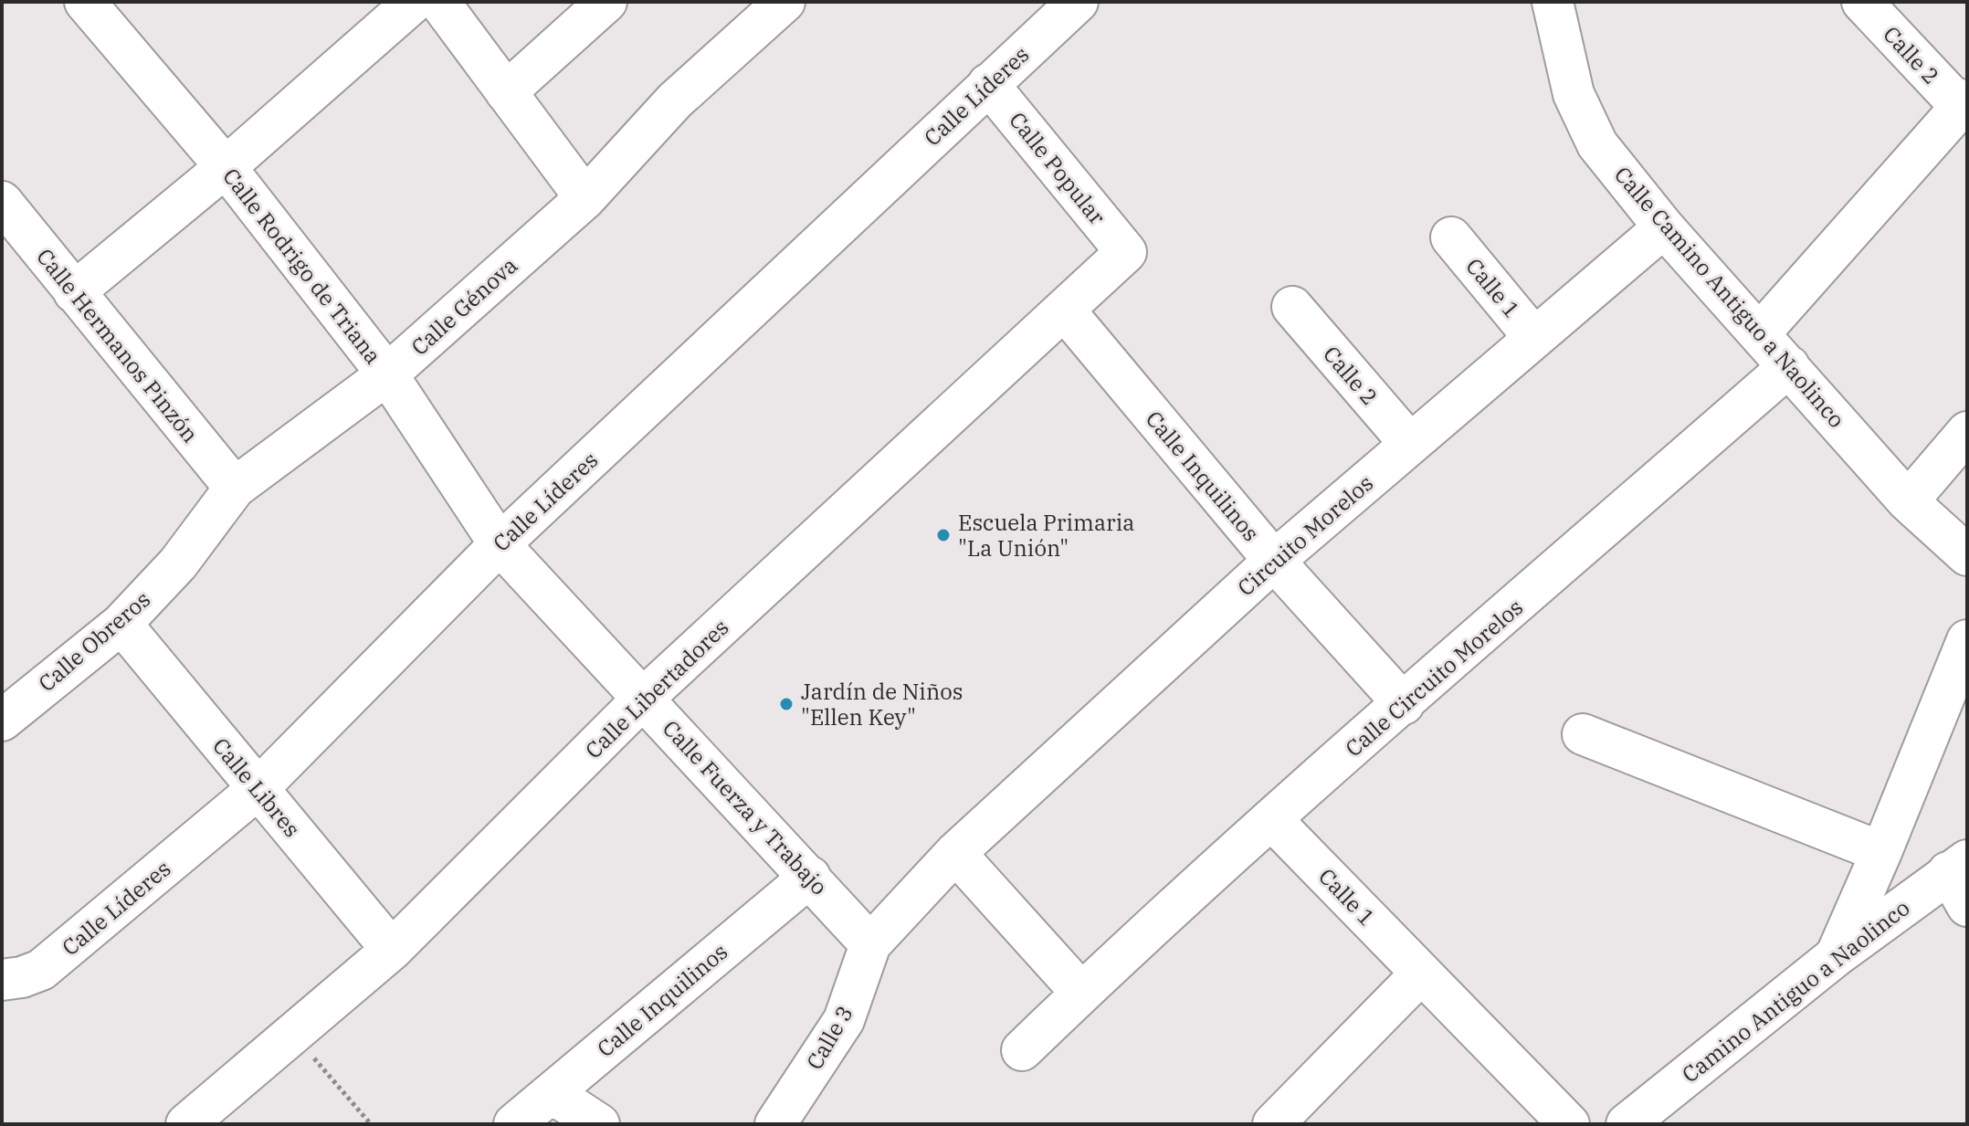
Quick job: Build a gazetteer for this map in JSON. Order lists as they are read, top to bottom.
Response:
{
  "streets": {
    "street": [
      "Calle 2",
      "Calle Líderes",
      "Calle Popular",
      "Calle Rodrigo de Triana",
      "Calle 1",
      "Calle Camino Antiguo a Naolinco",
      "Calle Génova",
      "Calle Hermanos Pinzón",
      "Calle Inquilinos",
      "Circuito Morelos",
      "Calle Obreros",
      "Calle Circuito Morelos",
      "Calle Libertadores",
      "Calle Libres",
      "Calle Fuerza y Trabajo",
      "Camino Antiguo a Naolinco",
      "Calle 3"
    ]
  },
  "crossings": [
    ["Calle 2", "Circuito Morelos"],
    ["Calle Líderes", "Calle Popular"],
    ["Calle Líderes", "Calle Rodrigo de Triana"],
    ["Calle Líderes", "Calle Libres"],
    ["Calle Líderes", "Calle Fuerza y Trabajo"],
    ["Calle Popular", "Calle Libertadores"],
    ["Calle Rodrigo de Triana", "Calle Génova"],
    ["Calle Rodrigo de Triana", "Calle Fuerza y Trabajo"],
    ["Calle 1", "Circuito Morelos"],
    ["Calle 1", "Calle Circuito Morelos"],
    ["Calle Camino Antiguo a Naolinco", "Circuito Morelos"],
    ["Calle Camino Antiguo a Naolinco", "Calle Circuito Morelos"],
    ["Calle Génova", "Calle Hermanos Pinzón"],
    ["Calle Génova", "Calle Obreros"],
    ["Calle Hermanos Pinzón", "Calle Obreros"],
    ["Calle Inquilinos", "Circuito Morelos"],
    ["Calle Inquilinos", "Calle Circuito Morelos"],
    ["Calle Inquilinos", "Calle Libertadores"],
    ["Calle Inquilinos", "Calle Fuerza y Trabajo"],
    ["Circuito Morelos", "Calle Fuerza y Trabajo"],
    ["Circuito Morelos", "Calle 3"],
    ["Calle Obreros", "Calle Libres"],
    ["Calle Libertadores", "Calle Libres"],
    ["Calle Libertadores", "Calle Fuerza y Trabajo"],
    ["Calle Fuerza y Trabajo", "Calle 3"]
  ],
  "places": ["Escuela Primaria \"La Unión\"", "Jardín de Niños \"Ellen Key\""]
}
